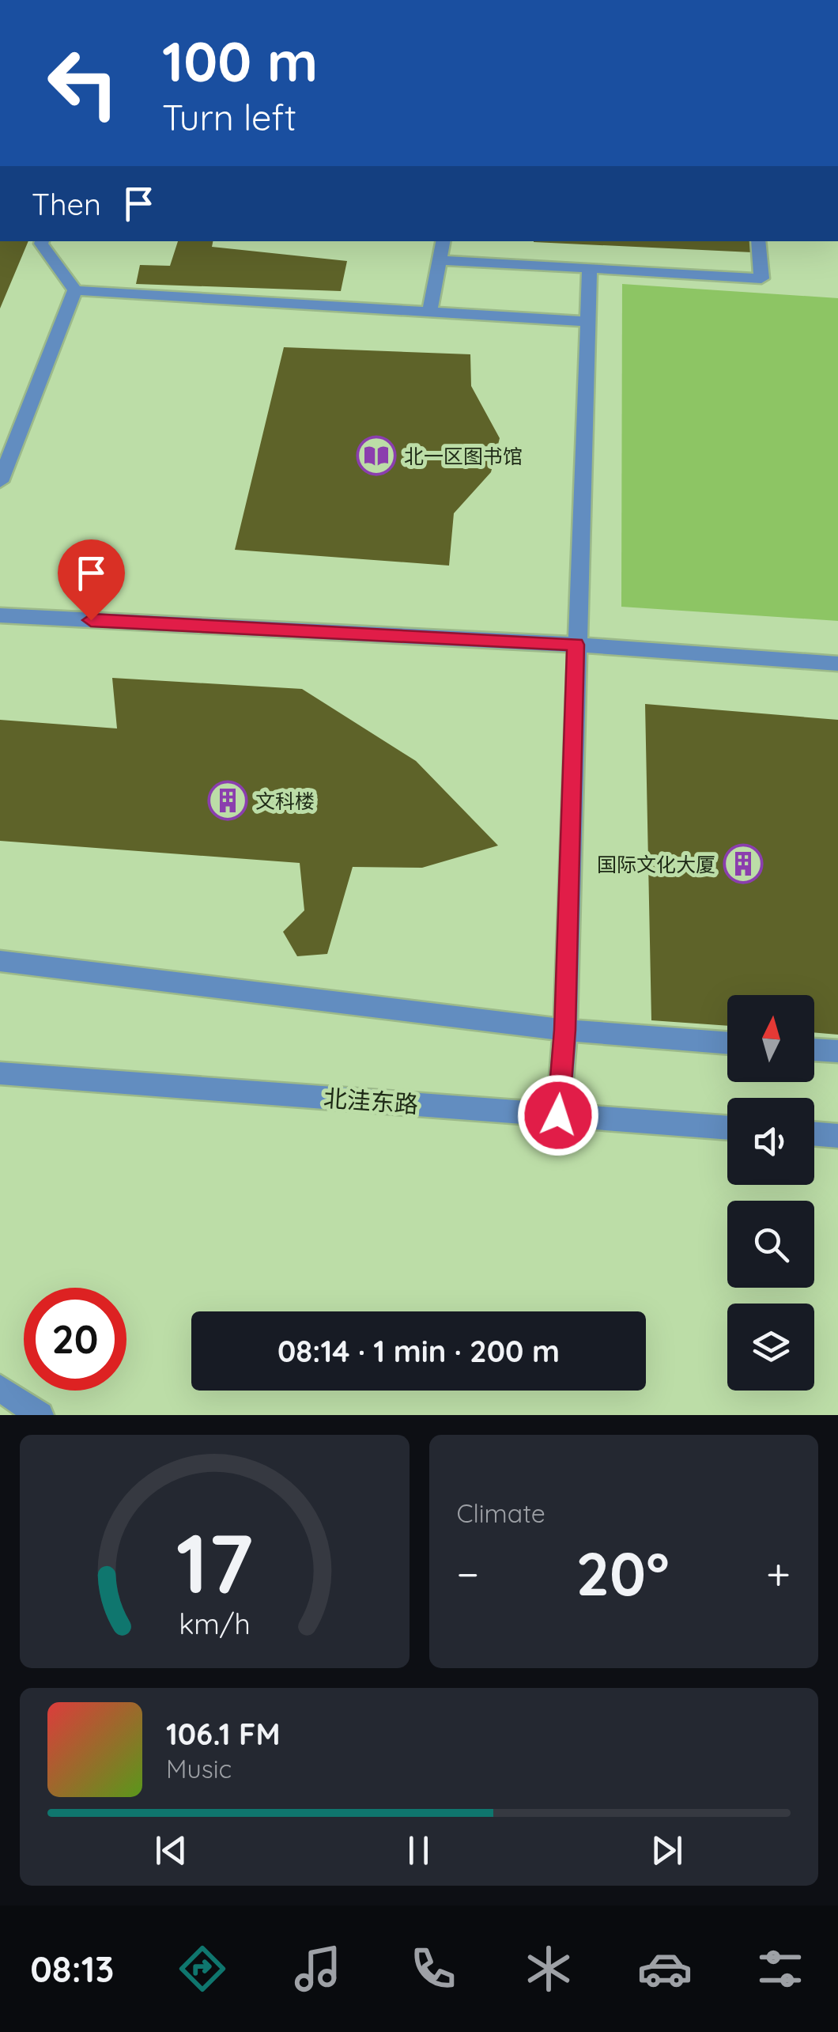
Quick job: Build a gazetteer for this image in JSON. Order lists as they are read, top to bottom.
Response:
{
  "streets": {
    "street": ["北洼东路"]
  },
  "places": {
    "library": ["北一区图书馆"],
    "building": ["文科楼", "国际文化大厦"]
  },
  "north": "top",
  "page": {
    "turn": ["100 m", "Turn left"],
    "then": "Then",
    "limit": "20",
    "trip": "08:14 · 1 min · 200 m",
    "tile": "Climate",
    "heat": ["−", "20°", "+"],
    "song": ["106.1 FM", "Music"],
    "tabs": "08:13",
    "gauge": ["17", "km/h"]
  }
}
